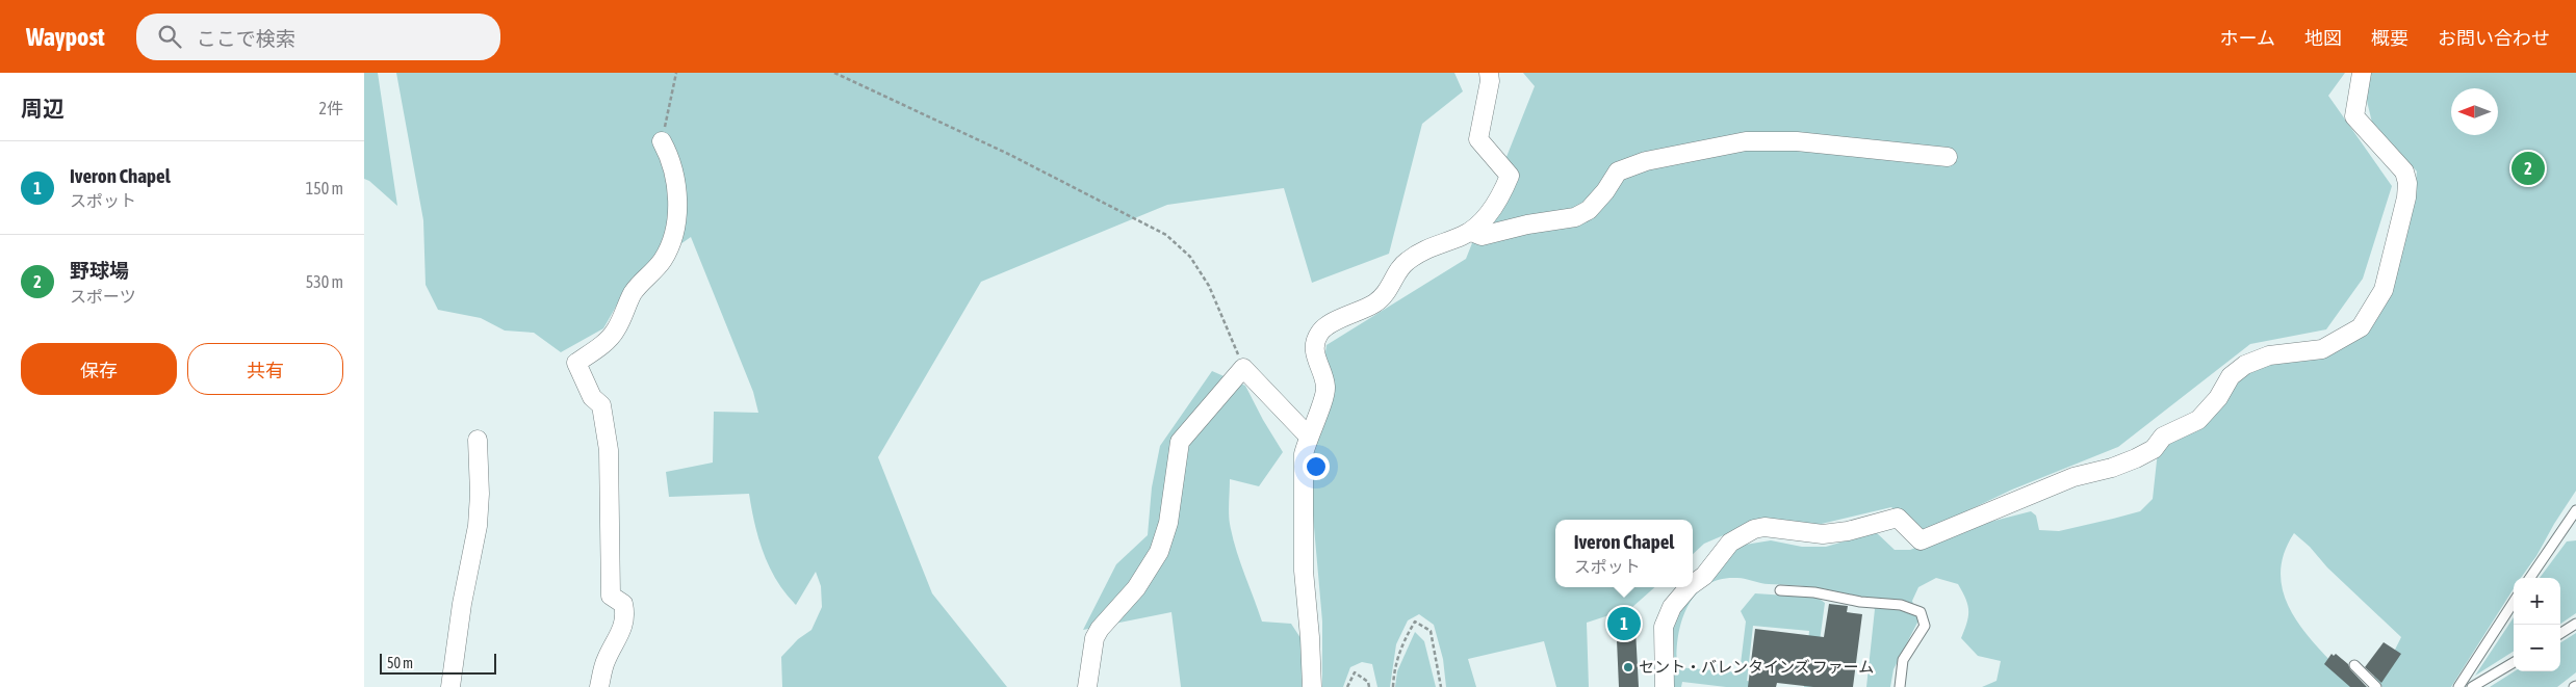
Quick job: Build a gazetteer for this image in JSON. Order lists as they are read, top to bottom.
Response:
{
  "places": ["セント・バレンタインズ ファーム"],
  "scale_bar": "50 m",
  "north": "left",
  "page": {
    "header": "Waypost",
    "search": "ここで検索",
    "nav": [
      "ホーム",
      "地図",
      "概要",
      "お問い合わせ"
    ],
    "heading": ["周辺", "2件"],
    "list": [
      {
        "mark": "1",
        "name": "Iveron Chapel",
        "note": "スポット",
        "value": "150 m"
      },
      {
        "mark": "2",
        "name": "野球場",
        "note": "スポーツ",
        "value": "530 m"
      }
    ],
    "pins": ["2", "1"],
    "buttons": ["保存", "共有"],
    "popup": ["Iveron Chapel", "スポット"],
    "map_buttons": ["+", "−"],
    "scale": "50 m"
  }
}
